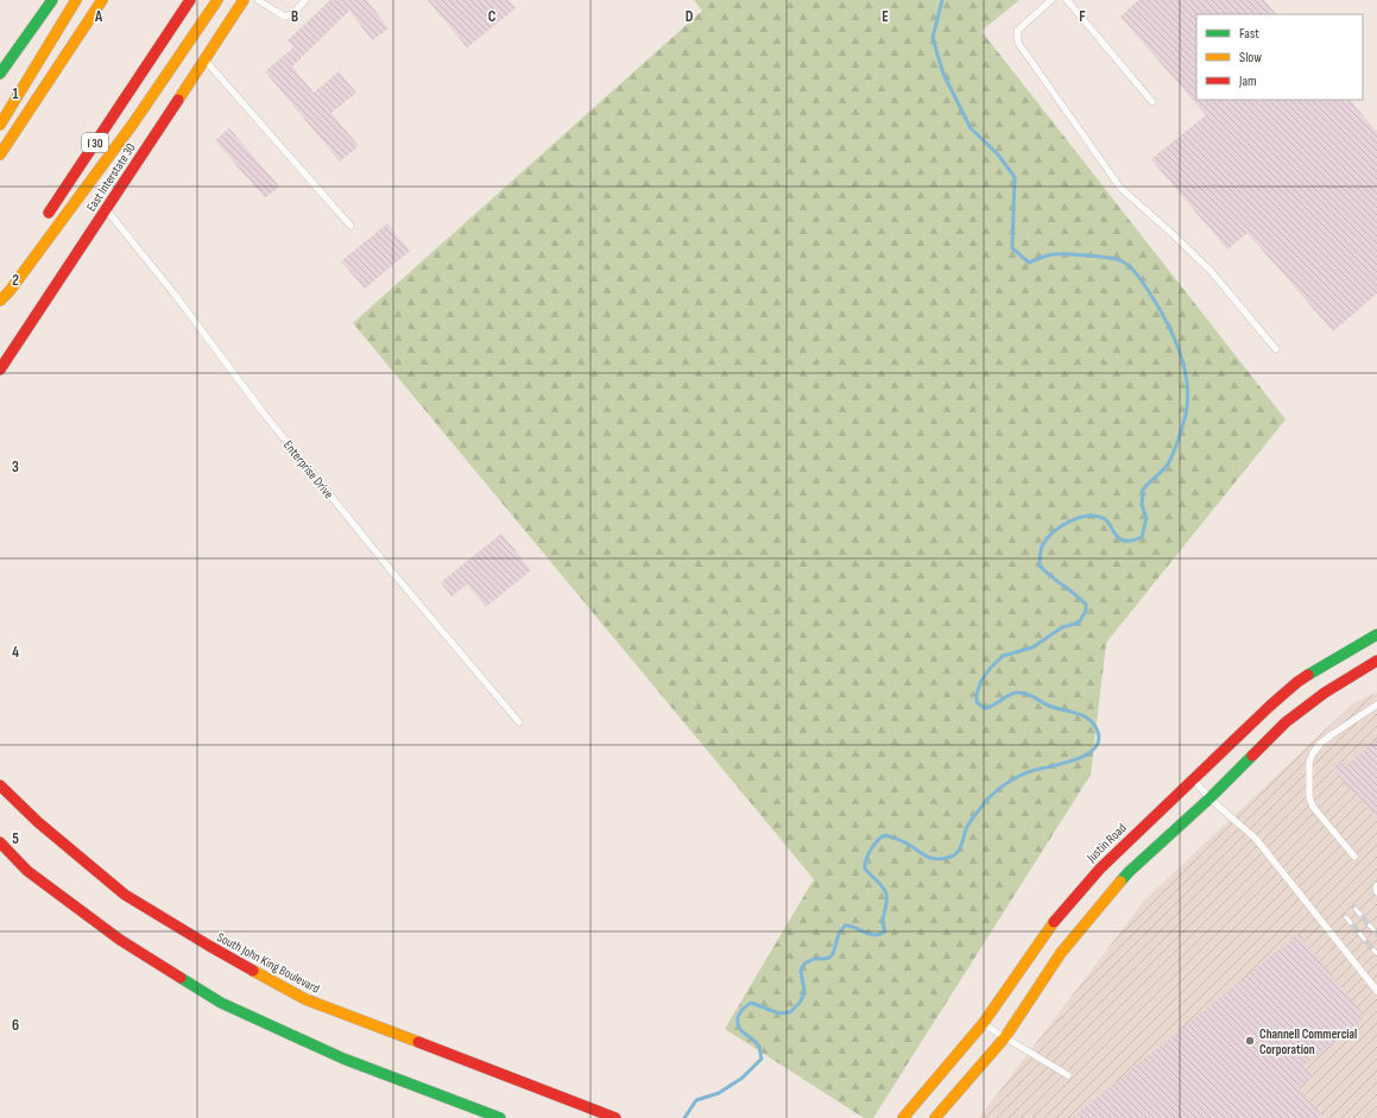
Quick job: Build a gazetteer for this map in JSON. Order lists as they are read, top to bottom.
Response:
{
  "streets": {
    "main road": [
      "I 30",
      "East Interstate 30",
      "Justin Road",
      "South John King Boulevard"
    ],
    "lane": ["Enterprise Drive"]
  },
  "crossings": [
    ["East Interstate 30", "Enterprise Drive"]
  ],
  "places": ["Channell Commercial Corporation"],
  "legend": ["Fast", "Slow", "Jam"],
  "grid": {
    "columns": [
      "A",
      "B",
      "C",
      "D",
      "E",
      "F"
    ],
    "rows": [
      "1",
      "2",
      "3",
      "4",
      "5",
      "6"
    ]
  }
}
